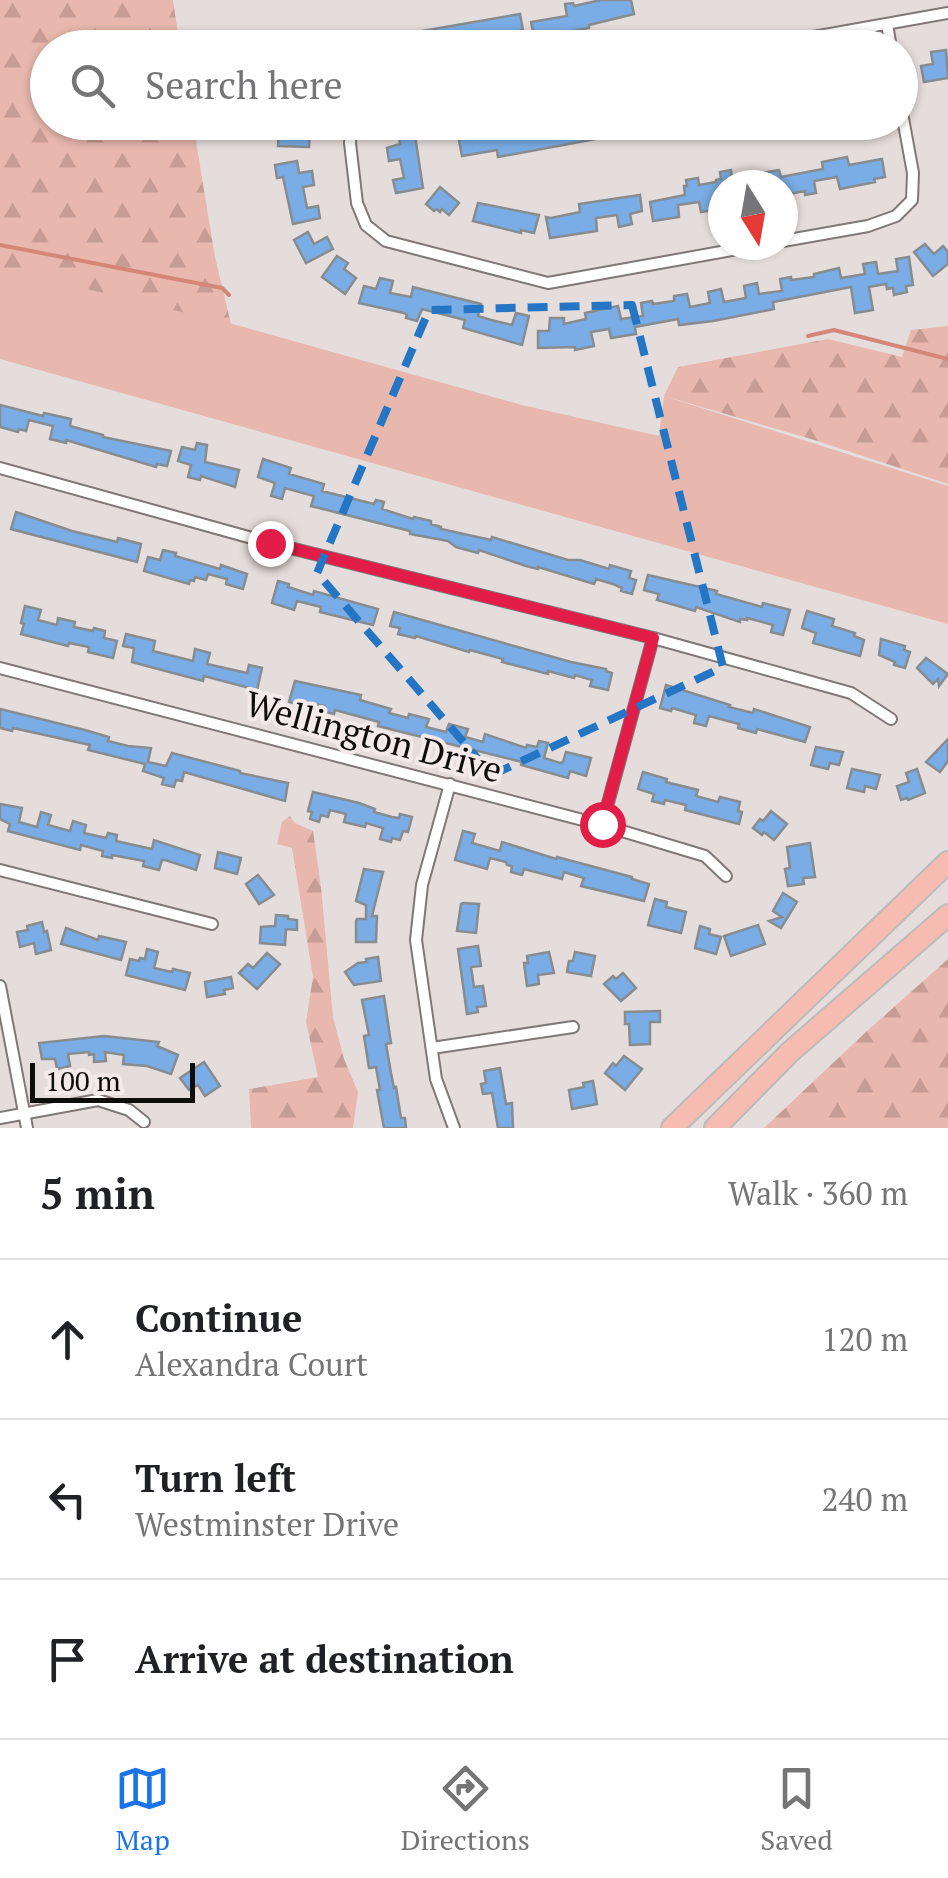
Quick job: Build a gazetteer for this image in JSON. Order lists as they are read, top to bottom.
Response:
{
  "streets": {
    "street": ["Wellington Drive"]
  },
  "scale_bar": "100 m",
  "north": "bottom",
  "page": {
    "search": "Search here",
    "scale": "100 m",
    "heading": ["5 min", "Walk · 360 m"],
    "list": [
      ["Continue", "Alexandra Court", "120 m"],
      ["Turn left", "Westminster Drive", "240 m"],
      "Arrive at destination"
    ],
    "nav": ["Map", "Directions", "Saved"]
  }
}
